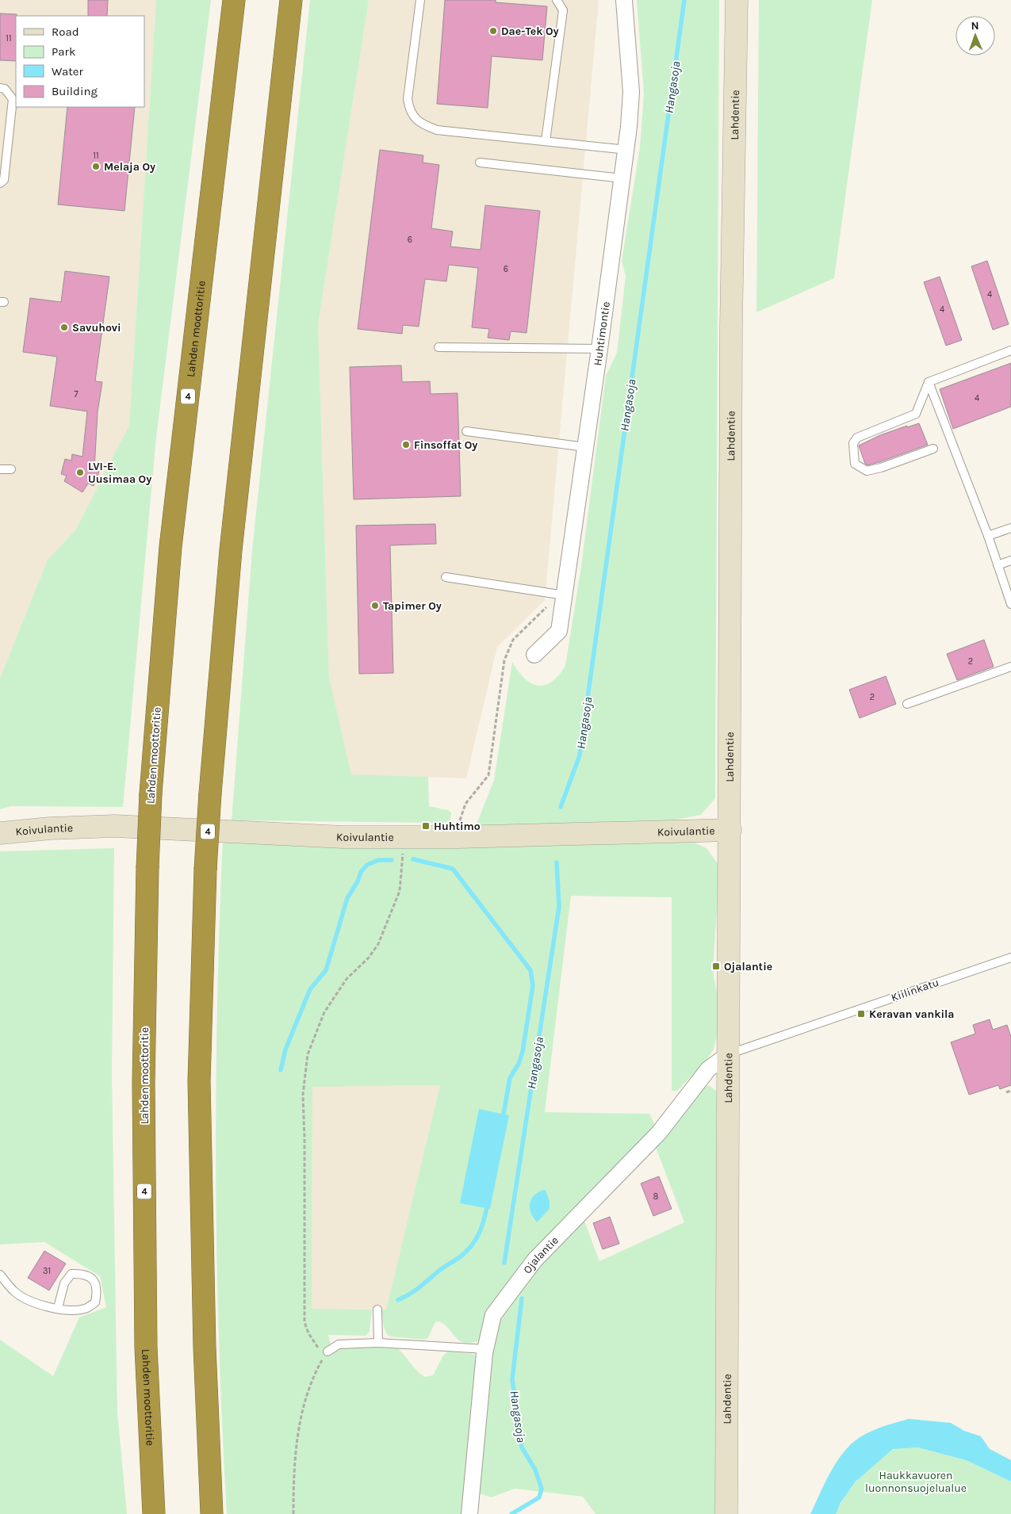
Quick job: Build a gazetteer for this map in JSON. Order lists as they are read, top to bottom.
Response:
{
  "streets": {
    "highway": ["Lahden moottoritie", "4"],
    "main road": ["Lahdentie", "Koivulantie"],
    "street": ["Huhtimontie", "Ojalantie"],
    "lane": ["Kiilinkatu"]
  },
  "crossings": [
    ["Lahdentie", "Koivulantie"],
    ["Lahdentie", "Kiilinkatu"],
    ["Lahdentie", "Ojalantie"],
    ["Kiilinkatu", "Ojalantie"]
  ],
  "water": ["Hangasoja"],
  "parks": ["Haukkavuoren luonnonsuojelualue"],
  "places": {
    "other": [
      "Dae-Tek Oy",
      "Melaja Oy",
      "Savuhovi",
      "Finsoffat Oy",
      "LVI-E. Uusimaa Oy",
      "Tapimer Oy"
    ],
    "transit": ["Huhtimo", "Ojalantie", "Keravan vankila"]
  },
  "house_numbers": [
    "11",
    "11",
    "6",
    "6",
    "4",
    "4",
    "7",
    "4",
    "2",
    "2",
    "8",
    "31"
  ],
  "legend": [
    "Road",
    "Park",
    "Water",
    "Building"
  ],
  "north": "top"
}
